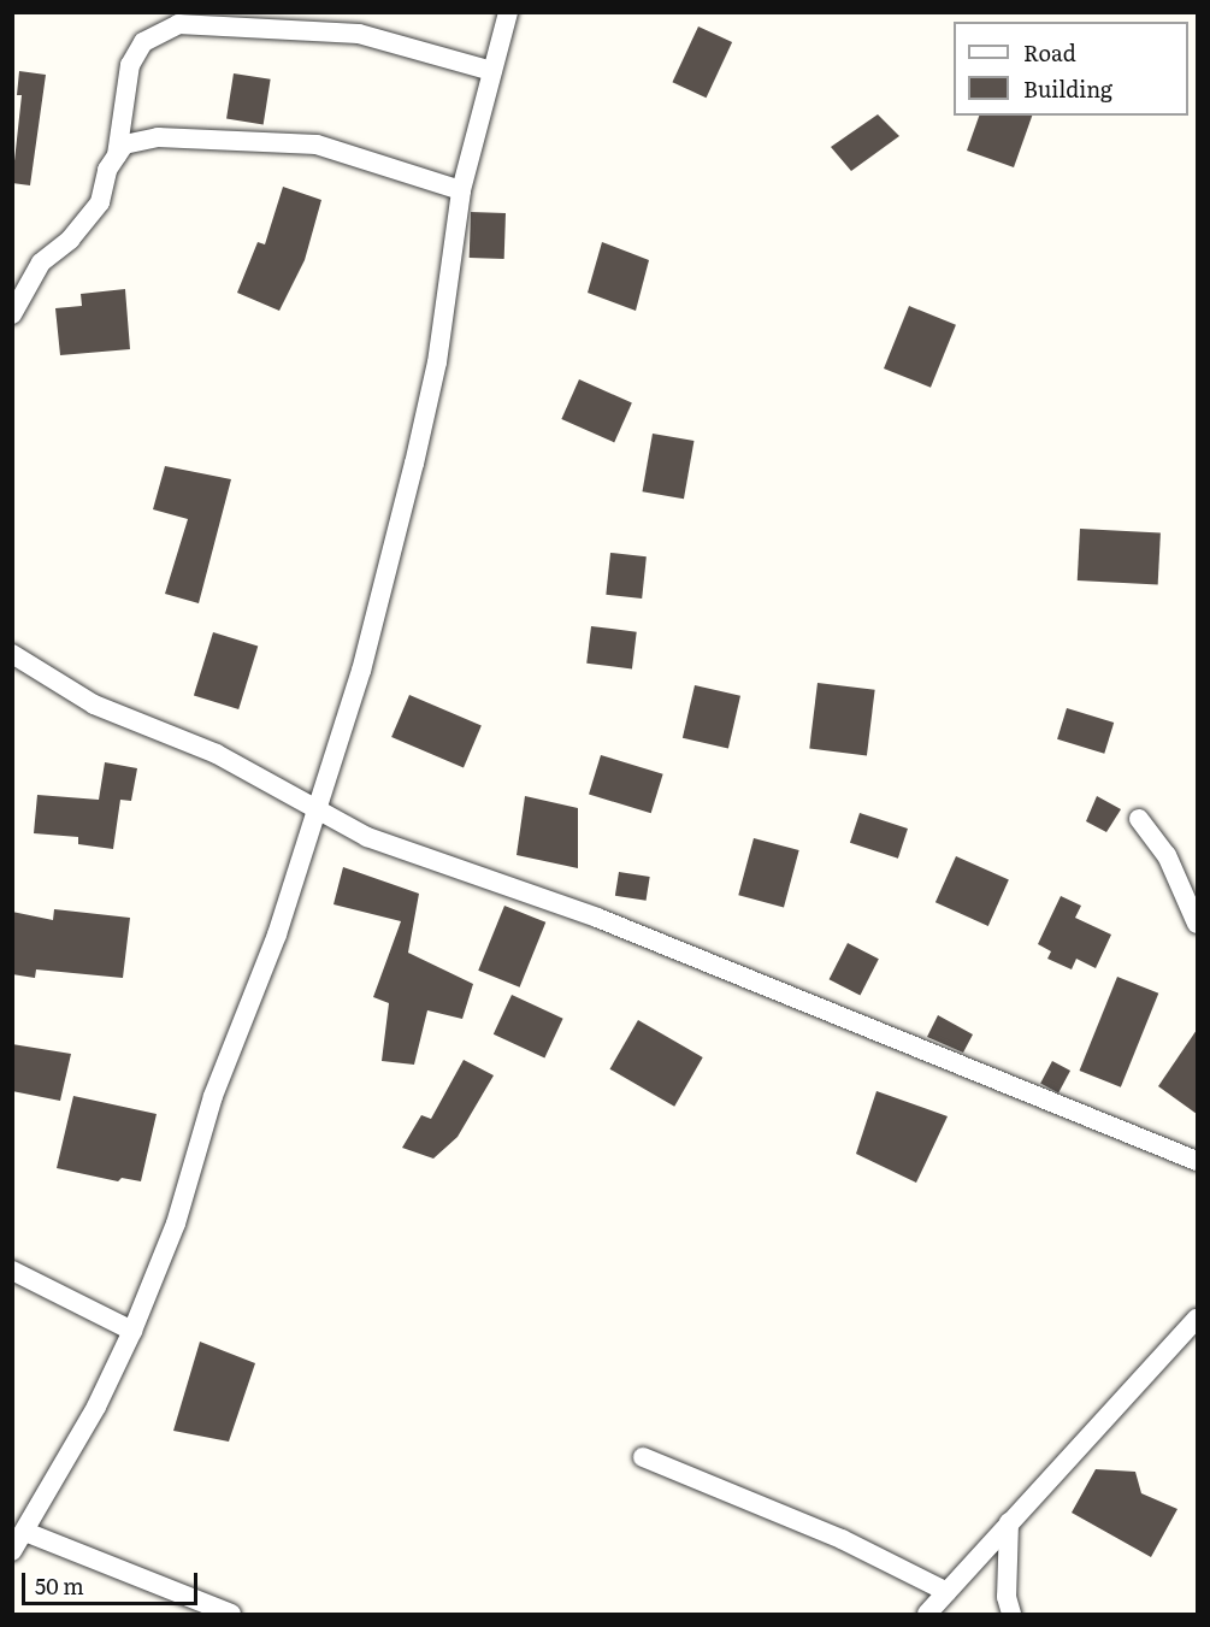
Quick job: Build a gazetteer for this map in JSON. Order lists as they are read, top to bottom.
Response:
{
  "legend": ["Road", "Building"],
  "scale_bar": "50 m"
}
